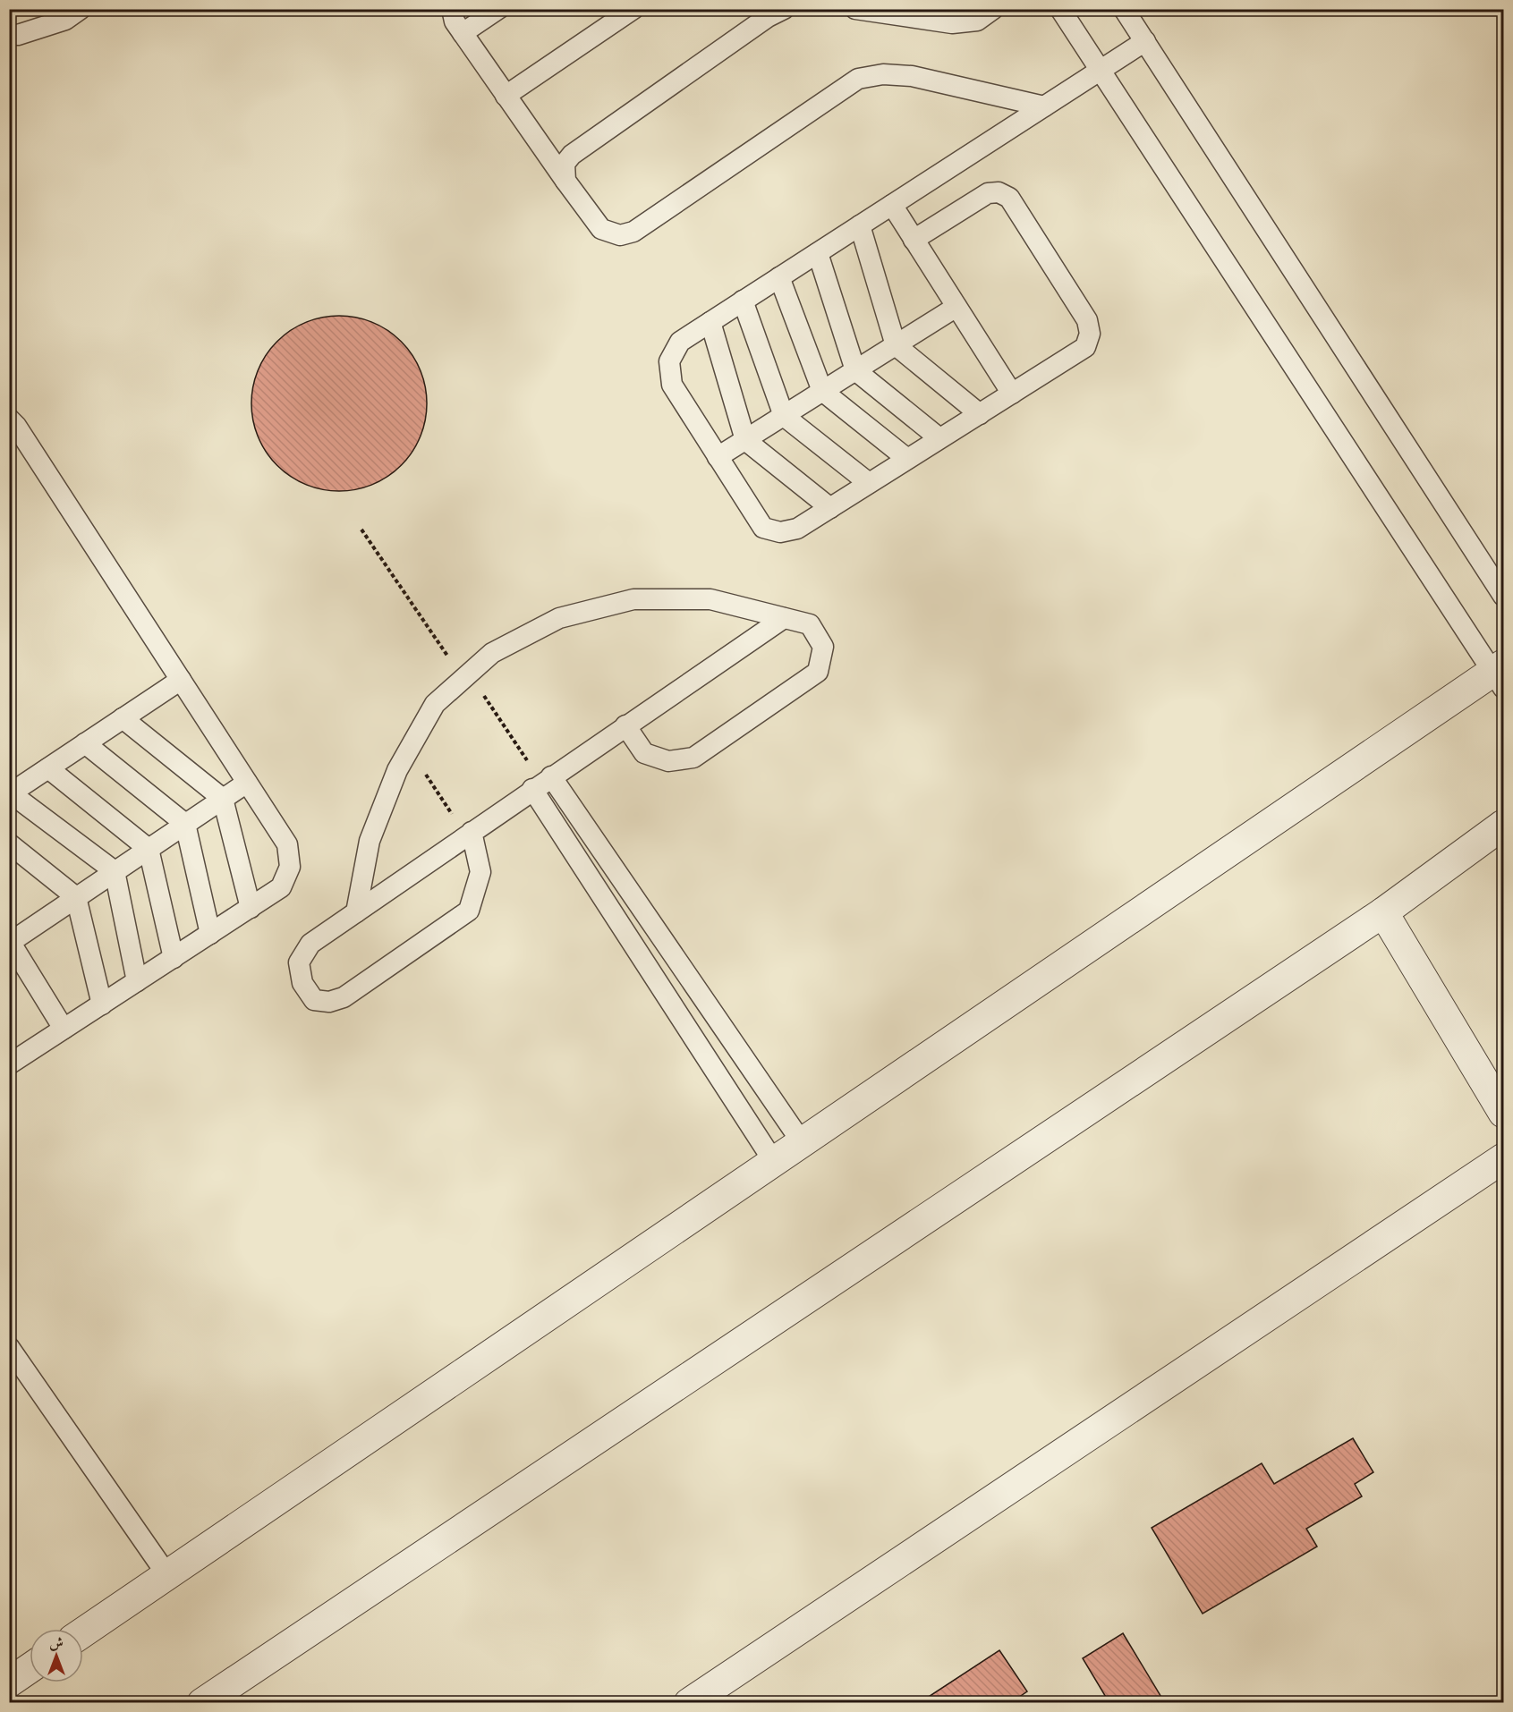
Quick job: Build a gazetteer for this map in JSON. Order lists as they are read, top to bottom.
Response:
{
  "north": "top"
}
